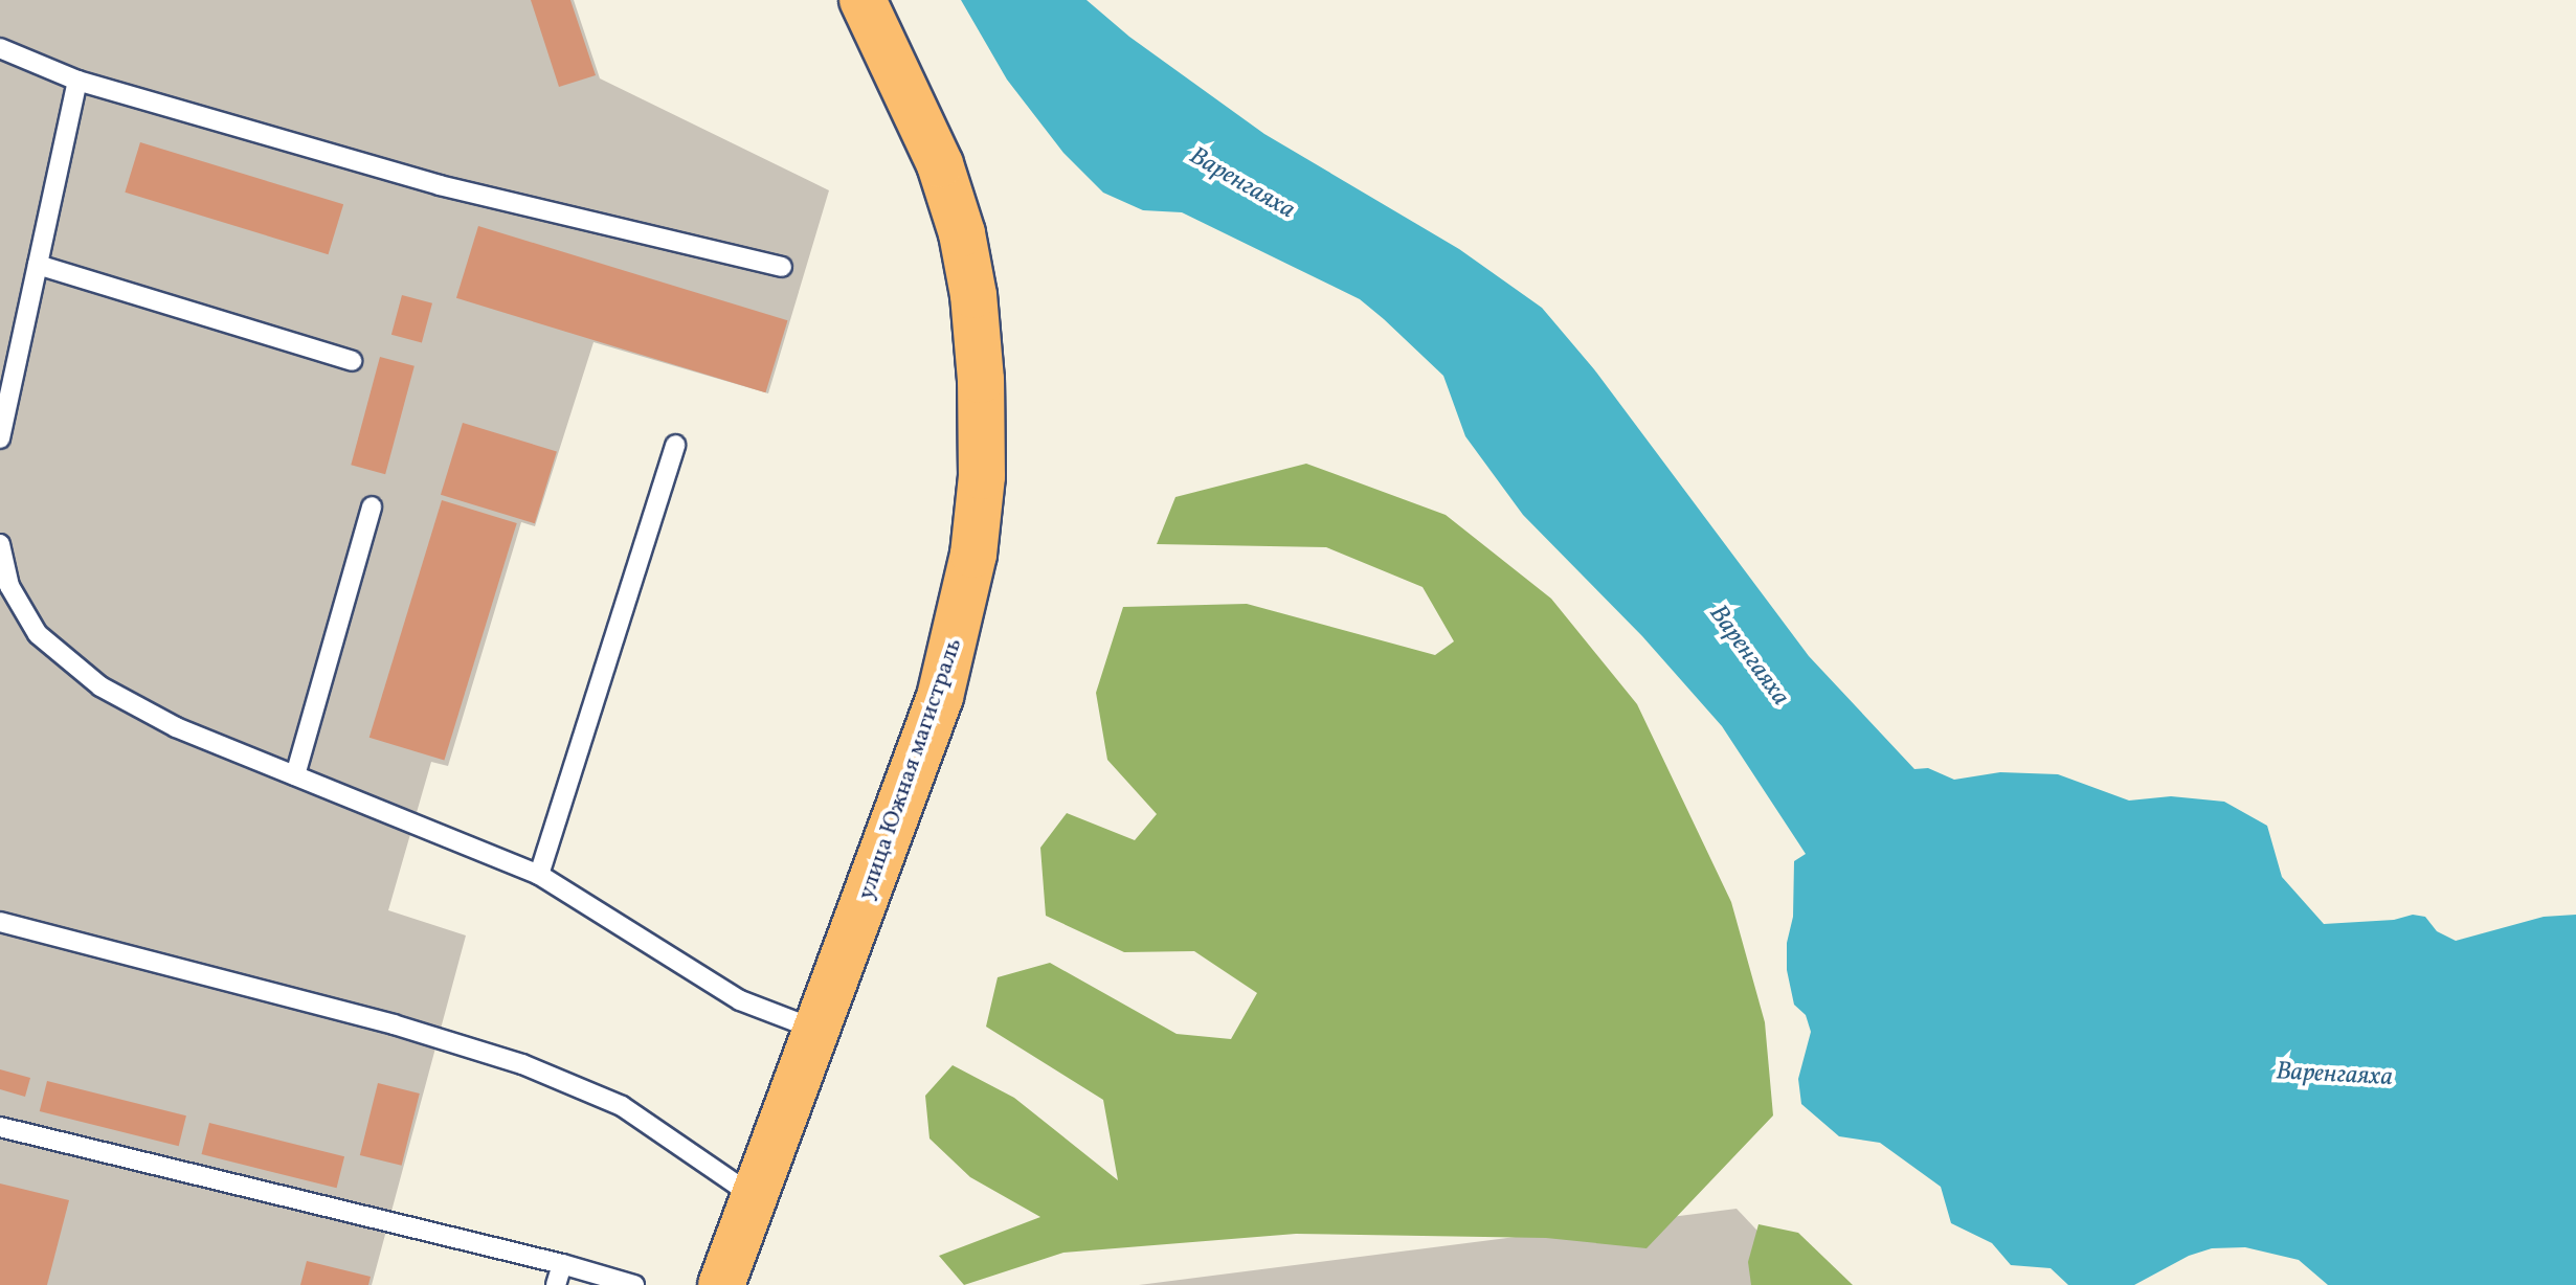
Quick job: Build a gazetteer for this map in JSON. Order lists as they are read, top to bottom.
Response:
{
  "streets": {
    "highway": ["улица Южная магистраль"]
  },
  "water": ["Варенгаяха"]
}
